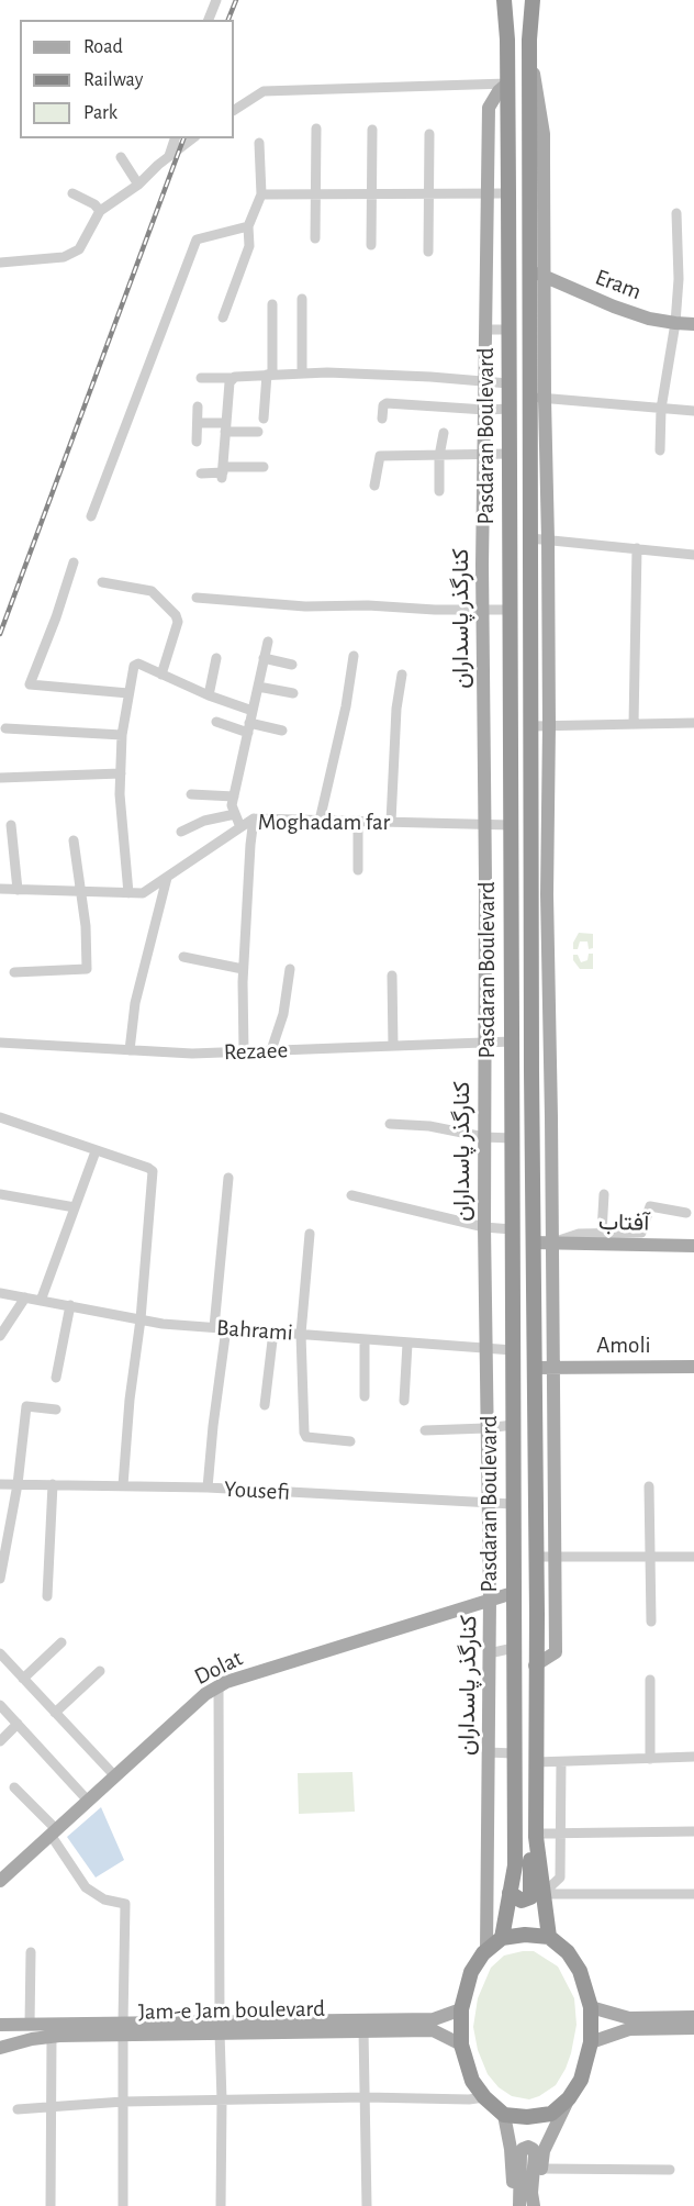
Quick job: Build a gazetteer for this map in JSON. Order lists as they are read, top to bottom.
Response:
{
  "streets": {
    "highway": ["Pasdaran Boulevard"],
    "main road": [
      "Eram",
      "کنارگذر پاسداران",
      "آفتاب",
      "Amoli",
      "Dolat",
      "Jam-e Jam boulevard"
    ],
    "street": [
      "Moghadam far",
      "Rezaee",
      "Bahrami",
      "Yousefi"
    ]
  },
  "crossings": [
    ["Eram", "Pasdaran Boulevard"],
    ["Pasdaran Boulevard", "کنارگذر پاسداران"],
    ["Pasdaran Boulevard", "Moghadam far"],
    ["Pasdaran Boulevard", "Rezaee"],
    ["Pasdaran Boulevard", "آفتاب"],
    ["Pasdaran Boulevard", "Bahrami"],
    ["Pasdaran Boulevard", "Amoli"],
    ["Pasdaran Boulevard", "Yousefi"],
    ["Pasdaran Boulevard", "Dolat"],
    ["Pasdaran Boulevard", "Jam-e Jam boulevard"],
    ["کنارگذر پاسداران", "Moghadam far"],
    ["کنارگذر پاسداران", "Rezaee"],
    ["کنارگذر پاسداران", "Bahrami"],
    ["کنارگذر پاسداران", "Yousefi"],
    ["کنارگذر پاسداران", "Dolat"],
    ["کنارگذر پاسداران", "Jam-e Jam boulevard"]
  ],
  "legend": ["Road", "Railway", "Park"]
}
